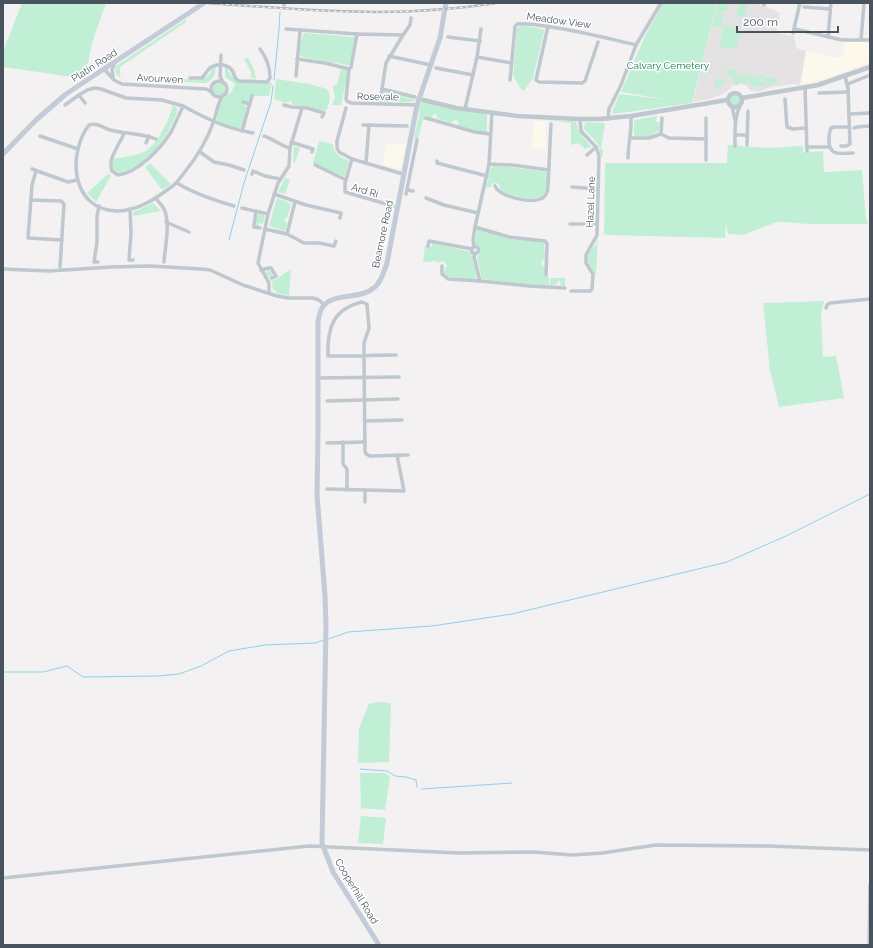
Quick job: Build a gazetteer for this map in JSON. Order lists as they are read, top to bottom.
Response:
{
  "streets": {
    "main road": ["Platin Road", "Beamore Road", "Cooperhill Road"],
    "street": [
      "Meadow View",
      "Avourwen",
      "Rosevale",
      "Ard Rí",
      "Hazel Lane"
    ]
  },
  "crossings": [
    ["Rosevale", "Beamore Road"]
  ],
  "parks": ["Calvary Cemetery"],
  "scale_bar": "200 m"
}
